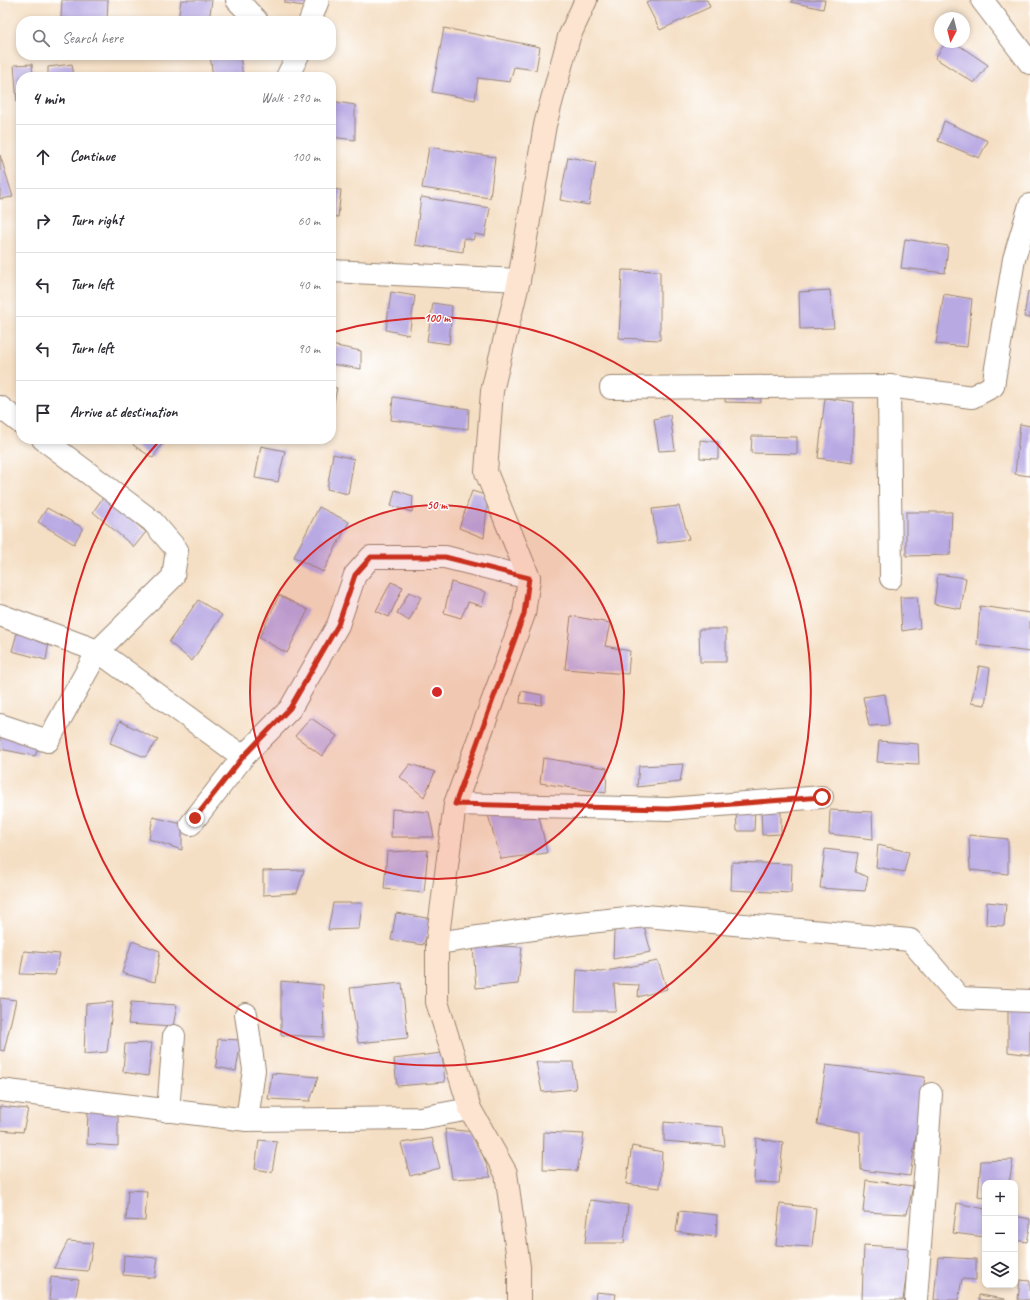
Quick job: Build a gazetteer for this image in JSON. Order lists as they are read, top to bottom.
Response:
{
  "north": "bottom",
  "page": {
    "search": "Search here",
    "heading": ["4 min", "Walk · 290 m"],
    "list": [
      ["Continue", "100 m"],
      ["Turn right", "60 m"],
      ["Turn left", "40 m"],
      ["Turn left", "90 m"],
      "Arrive at destination"
    ],
    "map_buttons": ["+", "−"]
  },
  "rings": ["100 m", "50 m"]
}
